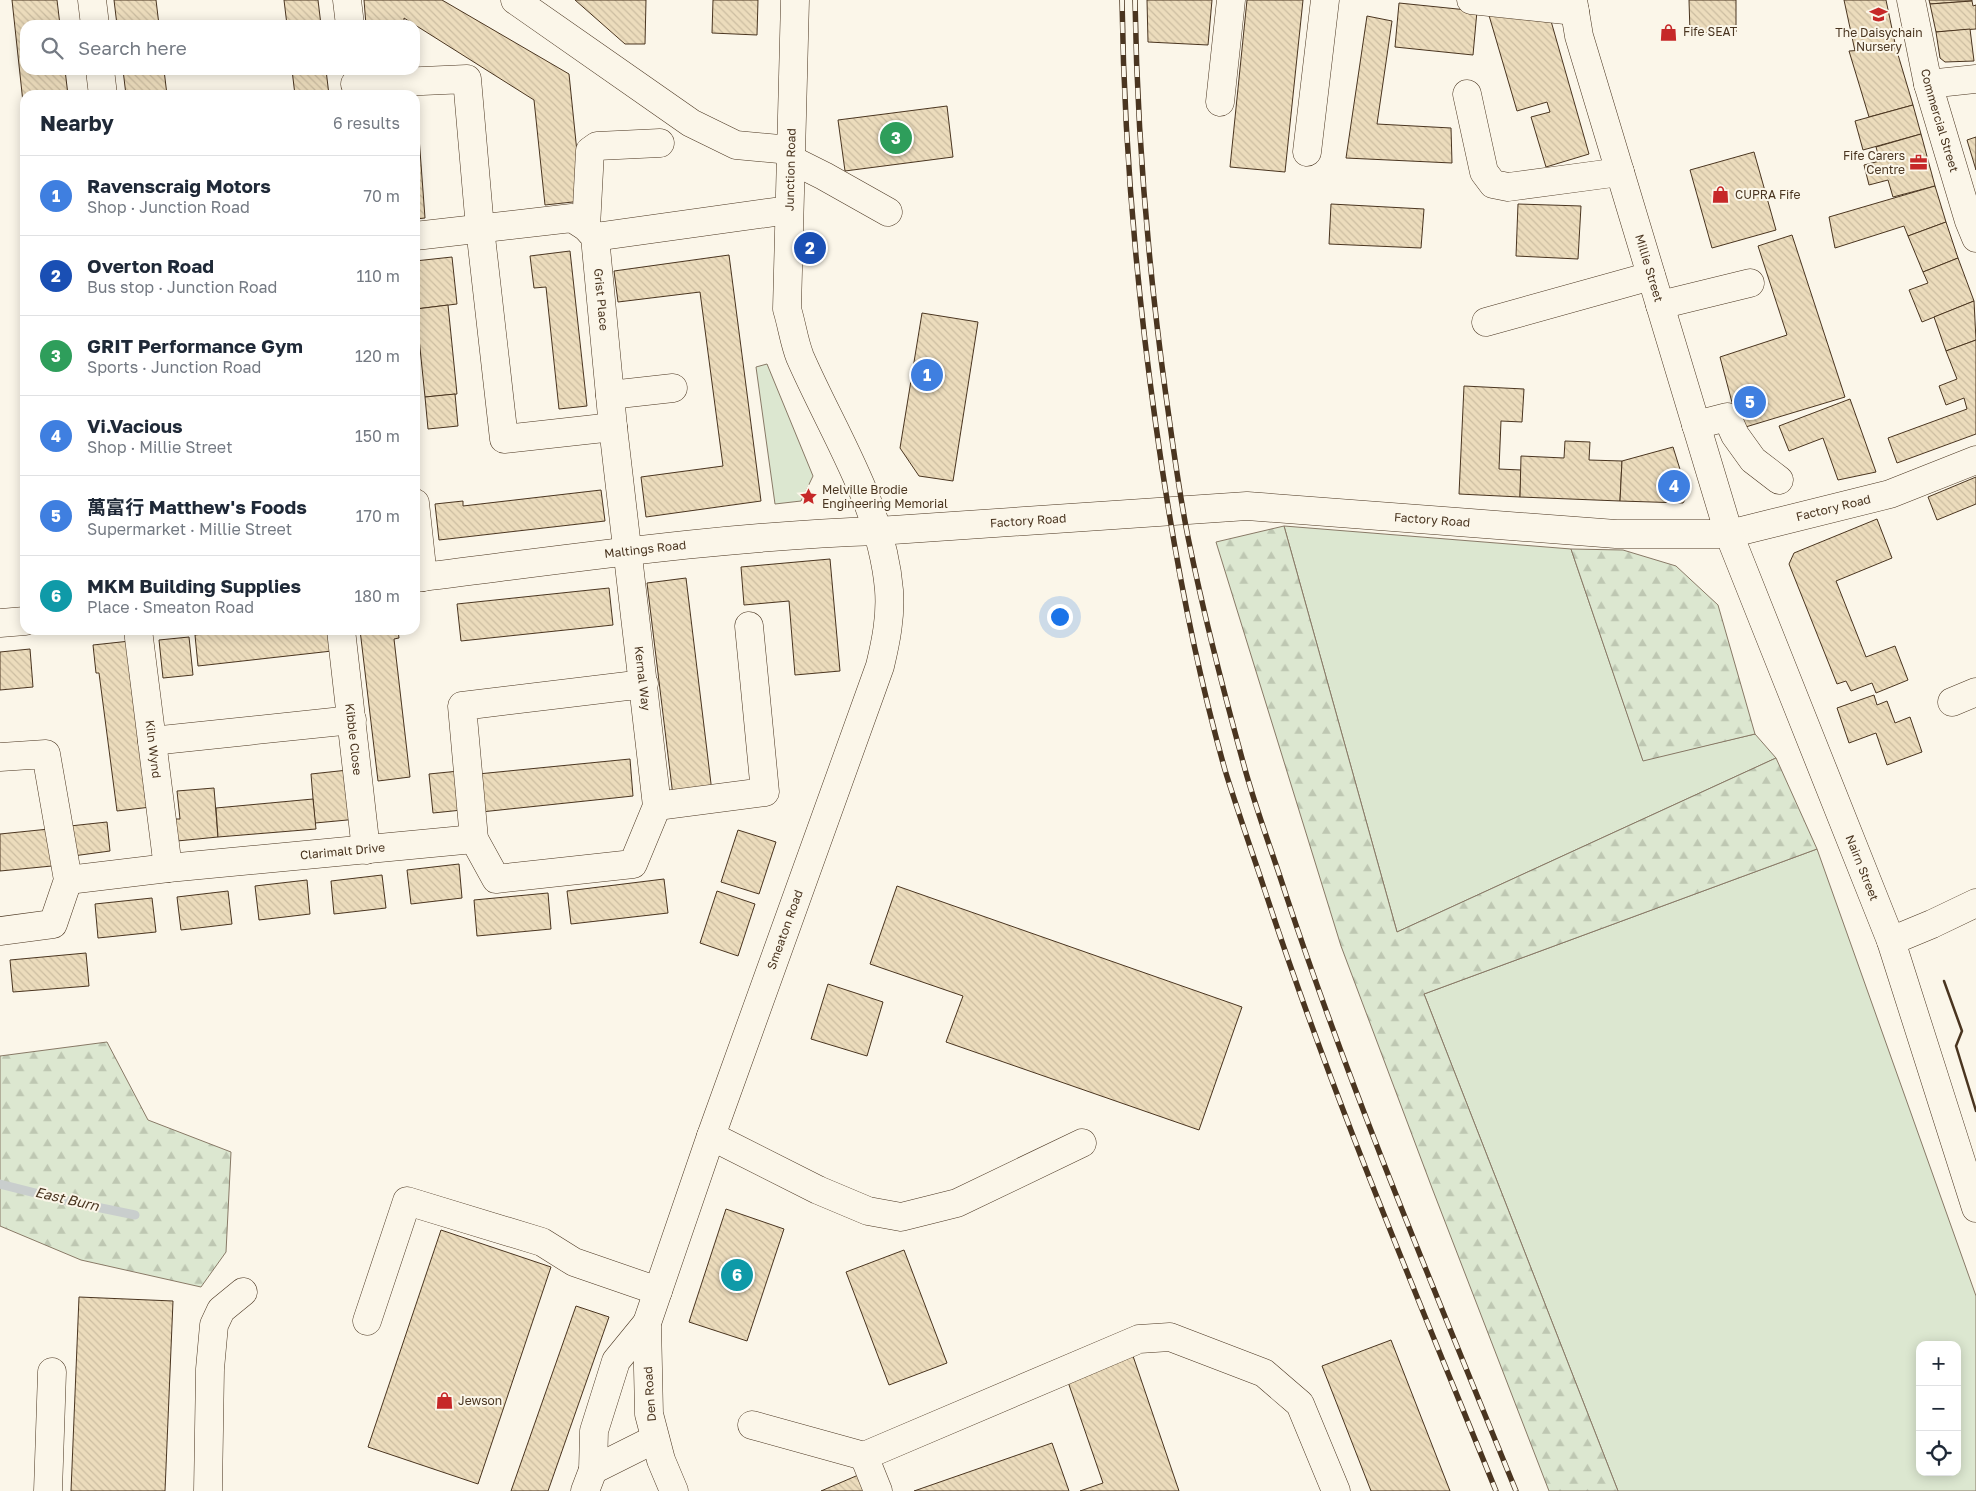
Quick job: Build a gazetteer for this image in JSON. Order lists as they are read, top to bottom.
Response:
{
  "streets": {
    "street": [
      "Commercial Street",
      "Junction Road",
      "Millie Street",
      "Grist Place",
      "Factory Road",
      "Maltings Road",
      "Kernal Way",
      "Kibble Close",
      "Kiln Wynd",
      "Clarimalt Drive",
      "Nairn Street",
      "Smeaton Road",
      "Den Road"
    ]
  },
  "crossings": [
    ["Junction Road", "Factory Road"],
    ["Junction Road", "Maltings Road"],
    ["Junction Road", "Smeaton Road"],
    ["Millie Street", "Factory Road"],
    ["Millie Street", "Nairn Street"],
    ["Grist Place", "Maltings Road"],
    ["Grist Place", "Kernal Way"],
    ["Factory Road", "Maltings Road"],
    ["Factory Road", "Nairn Street"],
    ["Factory Road", "Smeaton Road"],
    ["Maltings Road", "Kernal Way"],
    ["Maltings Road", "Smeaton Road"],
    ["Kibble Close", "Clarimalt Drive"],
    ["Kiln Wynd", "Clarimalt Drive"],
    ["Smeaton Road", "Den Road"]
  ],
  "water": ["East Burn"],
  "places": {
    "school or university": ["The Daisychain Nursery"],
    "shop": ["Fife SEAT", "CUPRA Fife", "Jewson"],
    "office": ["Fife Carers Centre"],
    "place": ["Melville Brodie Engineering Memorial"]
  },
  "page": {
    "search": "Search here",
    "heading": ["Nearby", "6 results"],
    "pins": [
      "3",
      "2",
      "1",
      "5",
      "4",
      "6"
    ],
    "list": [
      {
        "mark": "1",
        "name": "Ravenscraig Motors",
        "note": "Shop · Junction Road",
        "value": "70 m"
      },
      {
        "mark": "2",
        "name": "Overton Road",
        "note": "Bus stop · Junction Road",
        "value": "110 m"
      },
      {
        "mark": "3",
        "name": "GRIT Performance Gym",
        "note": "Sports · Junction Road",
        "value": "120 m"
      },
      {
        "mark": "4",
        "name": "Vi.Vacious",
        "note": "Shop · Millie Street",
        "value": "150 m"
      },
      {
        "mark": "5",
        "name": "萬富行 Matthew's Foods",
        "note": "Supermarket · Millie Street",
        "value": "170 m"
      },
      {
        "mark": "6",
        "name": "MKM Building Supplies",
        "note": "Place · Smeaton Road",
        "value": "180 m"
      }
    ],
    "map_buttons": ["+", "−"]
  }
}
